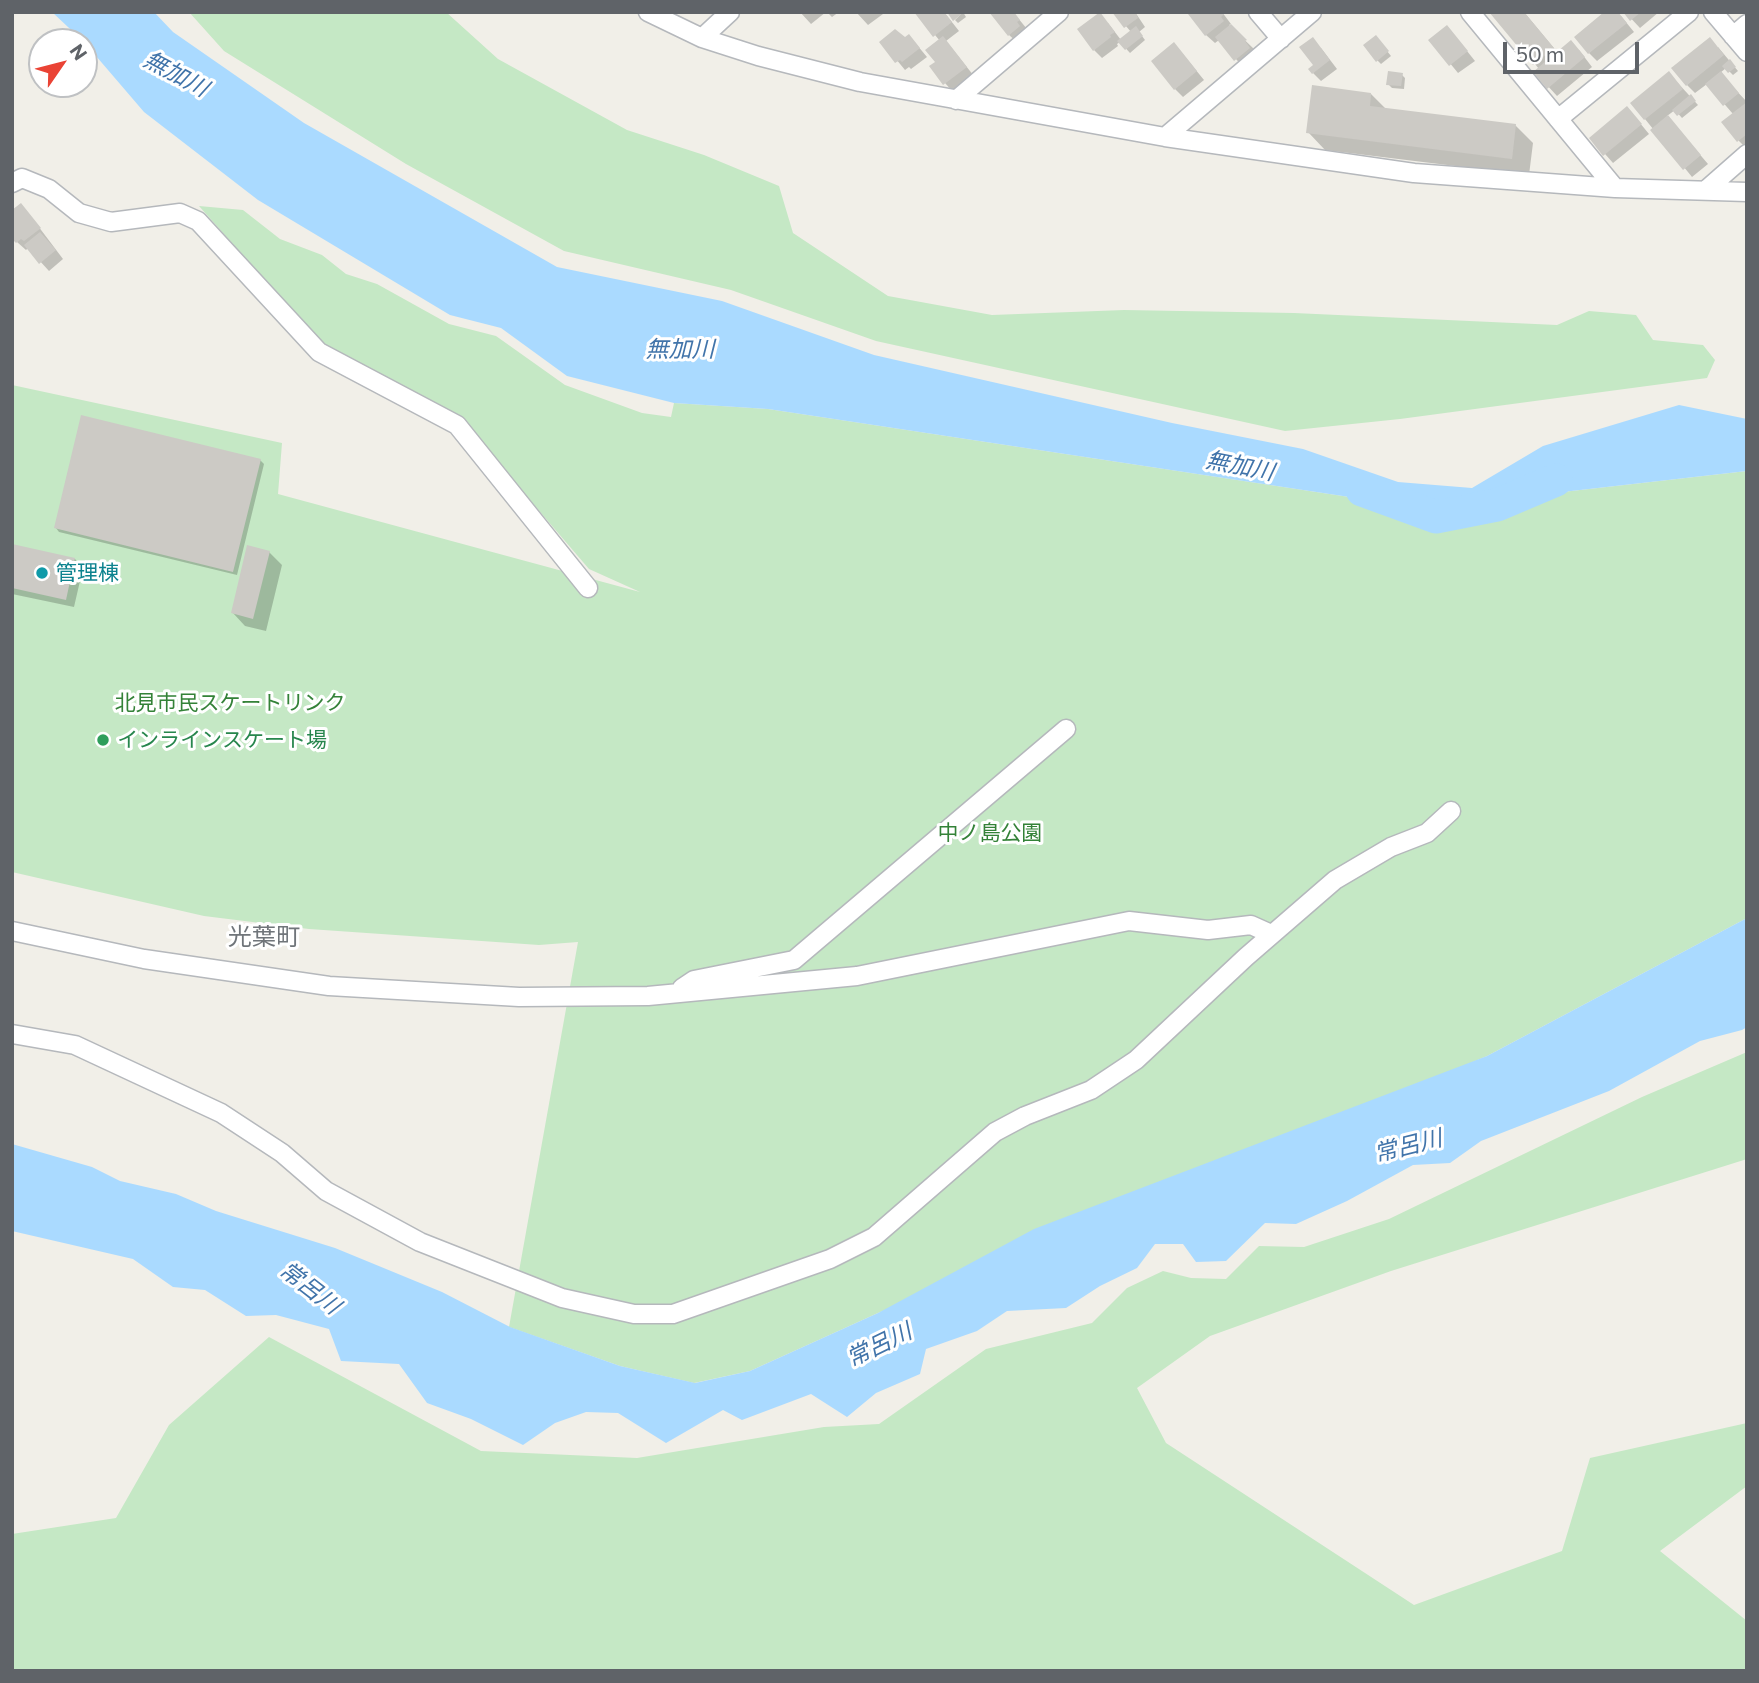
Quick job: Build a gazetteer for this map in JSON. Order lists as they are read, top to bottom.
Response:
{
  "districts": ["光葉町"],
  "water": ["無加川", "常呂川"],
  "parks": ["北見市民スケートリンク", "中ノ島公園"],
  "places": ["管理棟", "インラインスケート場"],
  "scale_bar": "50 m",
  "north": "top right"
}
